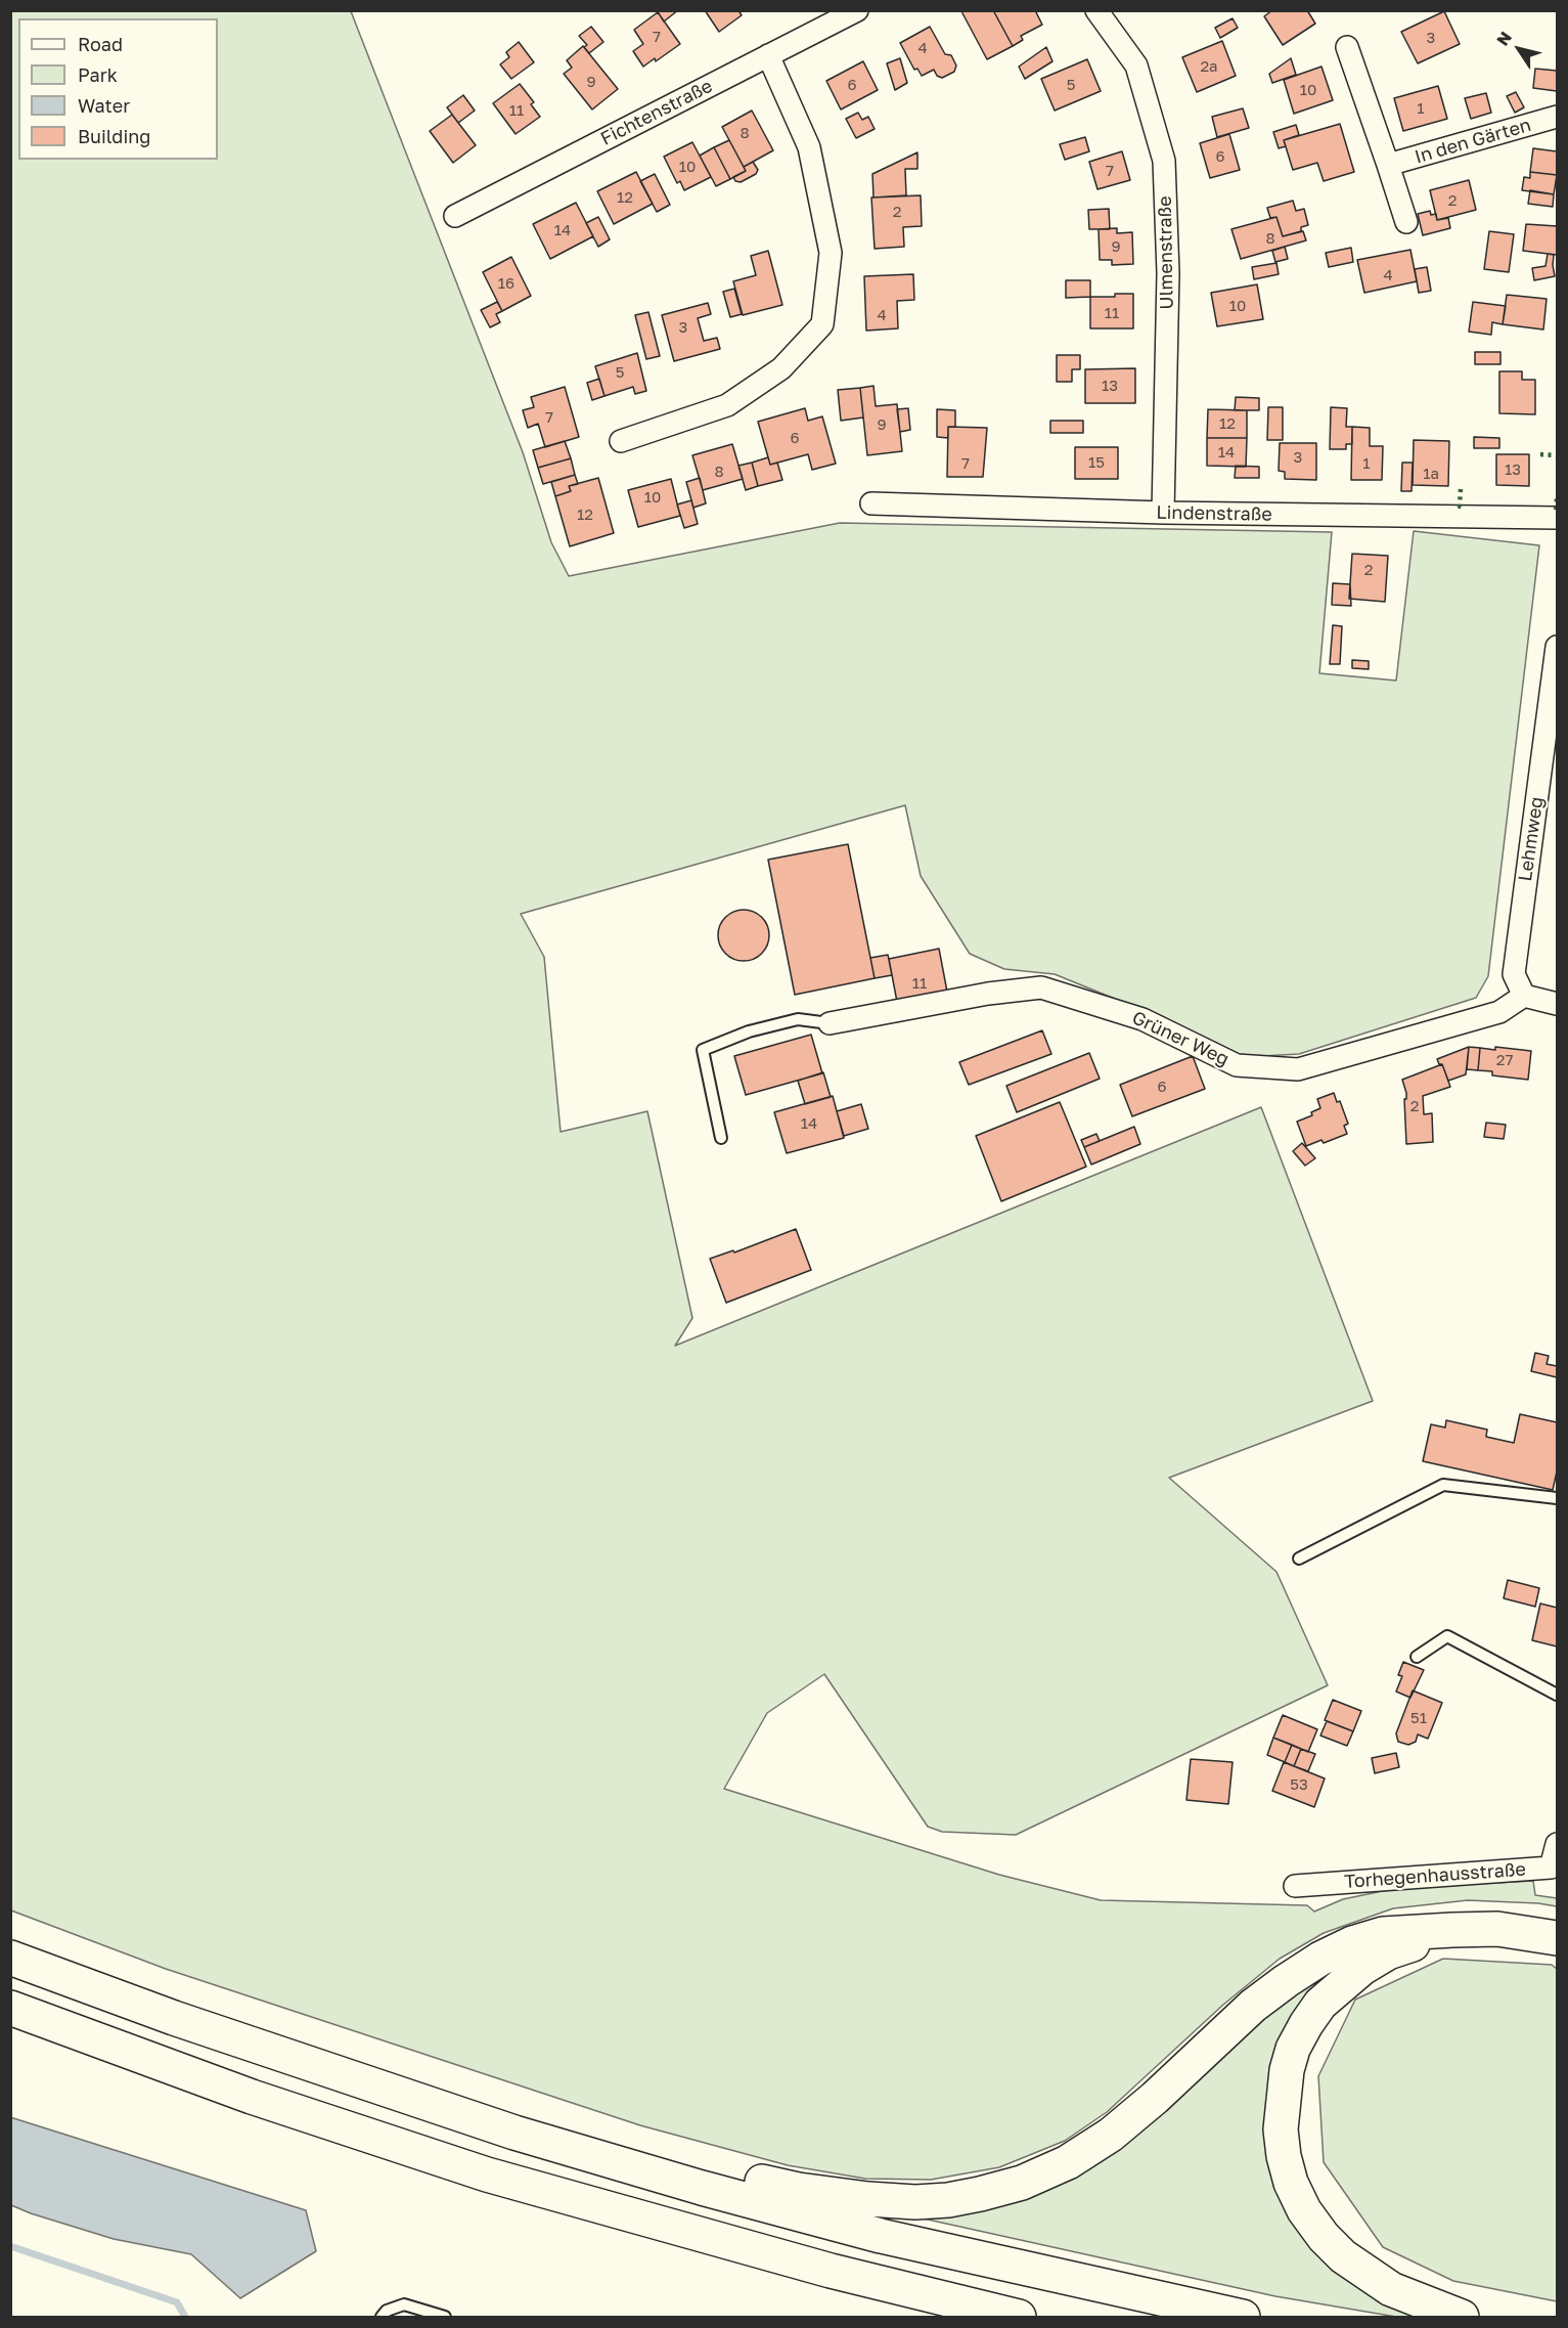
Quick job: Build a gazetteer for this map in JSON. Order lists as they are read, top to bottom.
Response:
{
  "streets": {
    "street": [
      "Fichtenstraße",
      "In den Gärten",
      "Ulmenstraße",
      "Lindenstraße",
      "Lehmweg",
      "Grüner Weg",
      "Torhegenhausstraße"
    ]
  },
  "crossings": [
    ["Ulmenstraße", "Lindenstraße"],
    ["Lehmweg", "Grüner Weg"]
  ],
  "house_numbers": [
    "7",
    "3",
    "4",
    "2a",
    "9",
    "6",
    "5",
    "10",
    "1",
    "11",
    "8",
    "6",
    "10",
    "7",
    "12",
    "2",
    "2",
    "14",
    "8",
    "9",
    "4",
    "16",
    "10",
    "11",
    "4",
    "3",
    "5",
    "13",
    "7",
    "12",
    "9",
    "6",
    "14",
    "3",
    "15",
    "7",
    "1",
    "13",
    "8",
    "1a",
    "10",
    "12",
    "2",
    "11",
    "27",
    "6",
    "2",
    "14",
    "51",
    "53"
  ],
  "legend": [
    "Road",
    "Park",
    "Water",
    "Building"
  ],
  "north": "top left"
}
